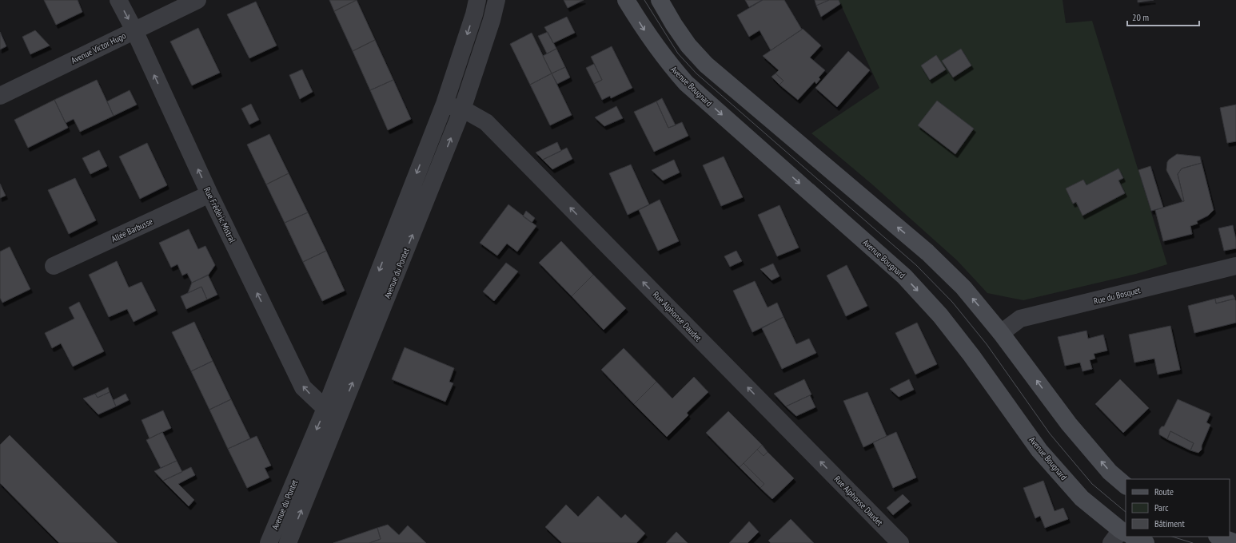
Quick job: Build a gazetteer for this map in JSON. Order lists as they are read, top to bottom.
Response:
{
  "streets": {
    "main road": ["Avenue Bougnard"],
    "street": [
      "Avenue Victor Hugo",
      "Rue Frédéric Mistral",
      "Allée Barbusse",
      "Avenue du Pontet",
      "Rue du Bosquet",
      "Rue Alphonse Daudet"
    ]
  },
  "crossings": [
    ["Avenue Victor Hugo", "Rue Frédéric Mistral"],
    ["Rue Frédéric Mistral", "Allée Barbusse"],
    ["Rue Frédéric Mistral", "Avenue du Pontet"],
    ["Avenue du Pontet", "Rue Alphonse Daudet"]
  ],
  "one_way": ["Rue Frédéric Mistral", "Rue Alphonse Daudet"],
  "legend": ["Route", "Parc", "Bâtiment"],
  "scale_bar": "20 m"
}
